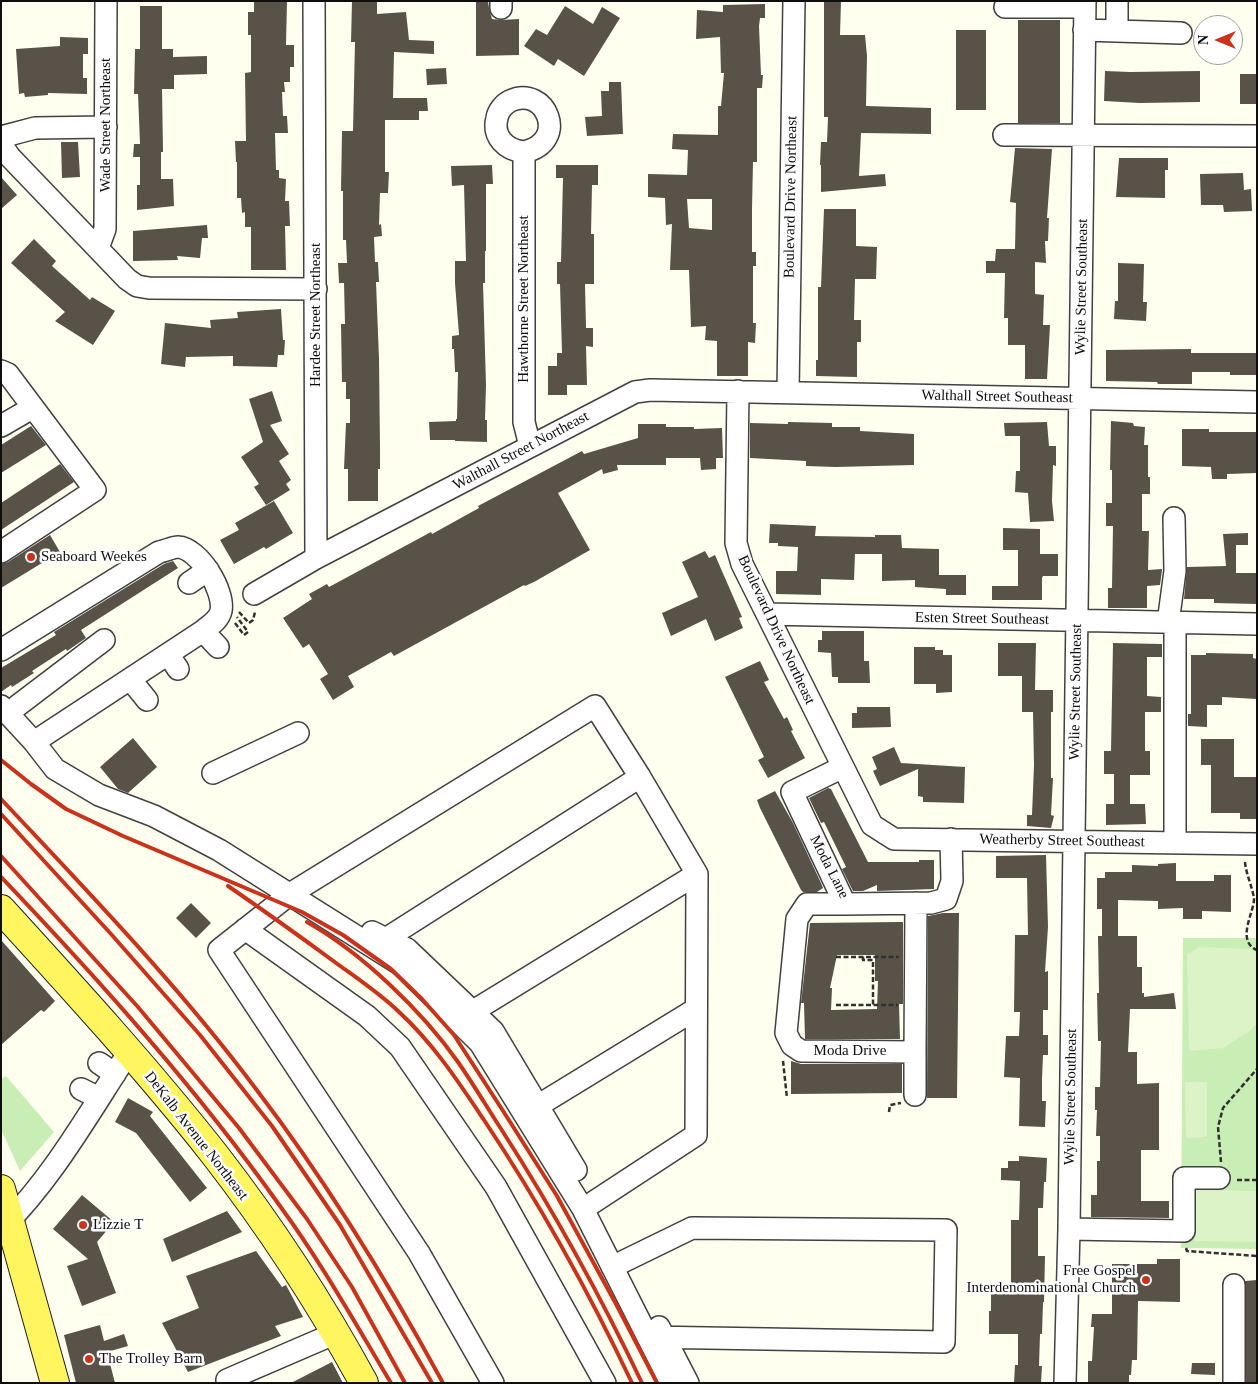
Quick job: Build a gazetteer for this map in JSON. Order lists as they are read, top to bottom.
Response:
{
  "streets": {
    "main road": ["DeKalb Avenue Northeast"],
    "street": [
      "Wade Street Northeast",
      "Boulevard Drive Northeast",
      "Wylie Street Southeast",
      "Hawthorne Street Northeast",
      "Hardee Street Northeast",
      "Walthall Street Southeast",
      "Walthall Street Northeast",
      "Esten Street Southeast",
      "Weatherby Street Southeast",
      "Moda Lane",
      "Moda Drive"
    ]
  },
  "crossings": [
    ["Boulevard Drive Northeast", "Walthall Street Southeast"],
    ["Boulevard Drive Northeast", "Walthall Street Northeast"],
    ["Boulevard Drive Northeast", "Esten Street Southeast"],
    ["Boulevard Drive Northeast", "Weatherby Street Southeast"],
    ["Boulevard Drive Northeast", "Moda Lane"],
    ["Wylie Street Southeast", "Walthall Street Southeast"],
    ["Wylie Street Southeast", "Esten Street Southeast"],
    ["Wylie Street Southeast", "Weatherby Street Southeast"],
    ["Hawthorne Street Northeast", "Walthall Street Northeast"],
    ["Hardee Street Northeast", "Walthall Street Northeast"],
    ["Walthall Street Southeast", "Walthall Street Northeast"],
    ["Weatherby Street Southeast", "Moda Lane"],
    ["Moda Lane", "Moda Drive"]
  ],
  "places": [
    "Seaboard Weekes",
    "Lizzie T",
    "Free Gospel Interdenominational Church",
    "The Trolley Barn"
  ],
  "north": "left"
}
